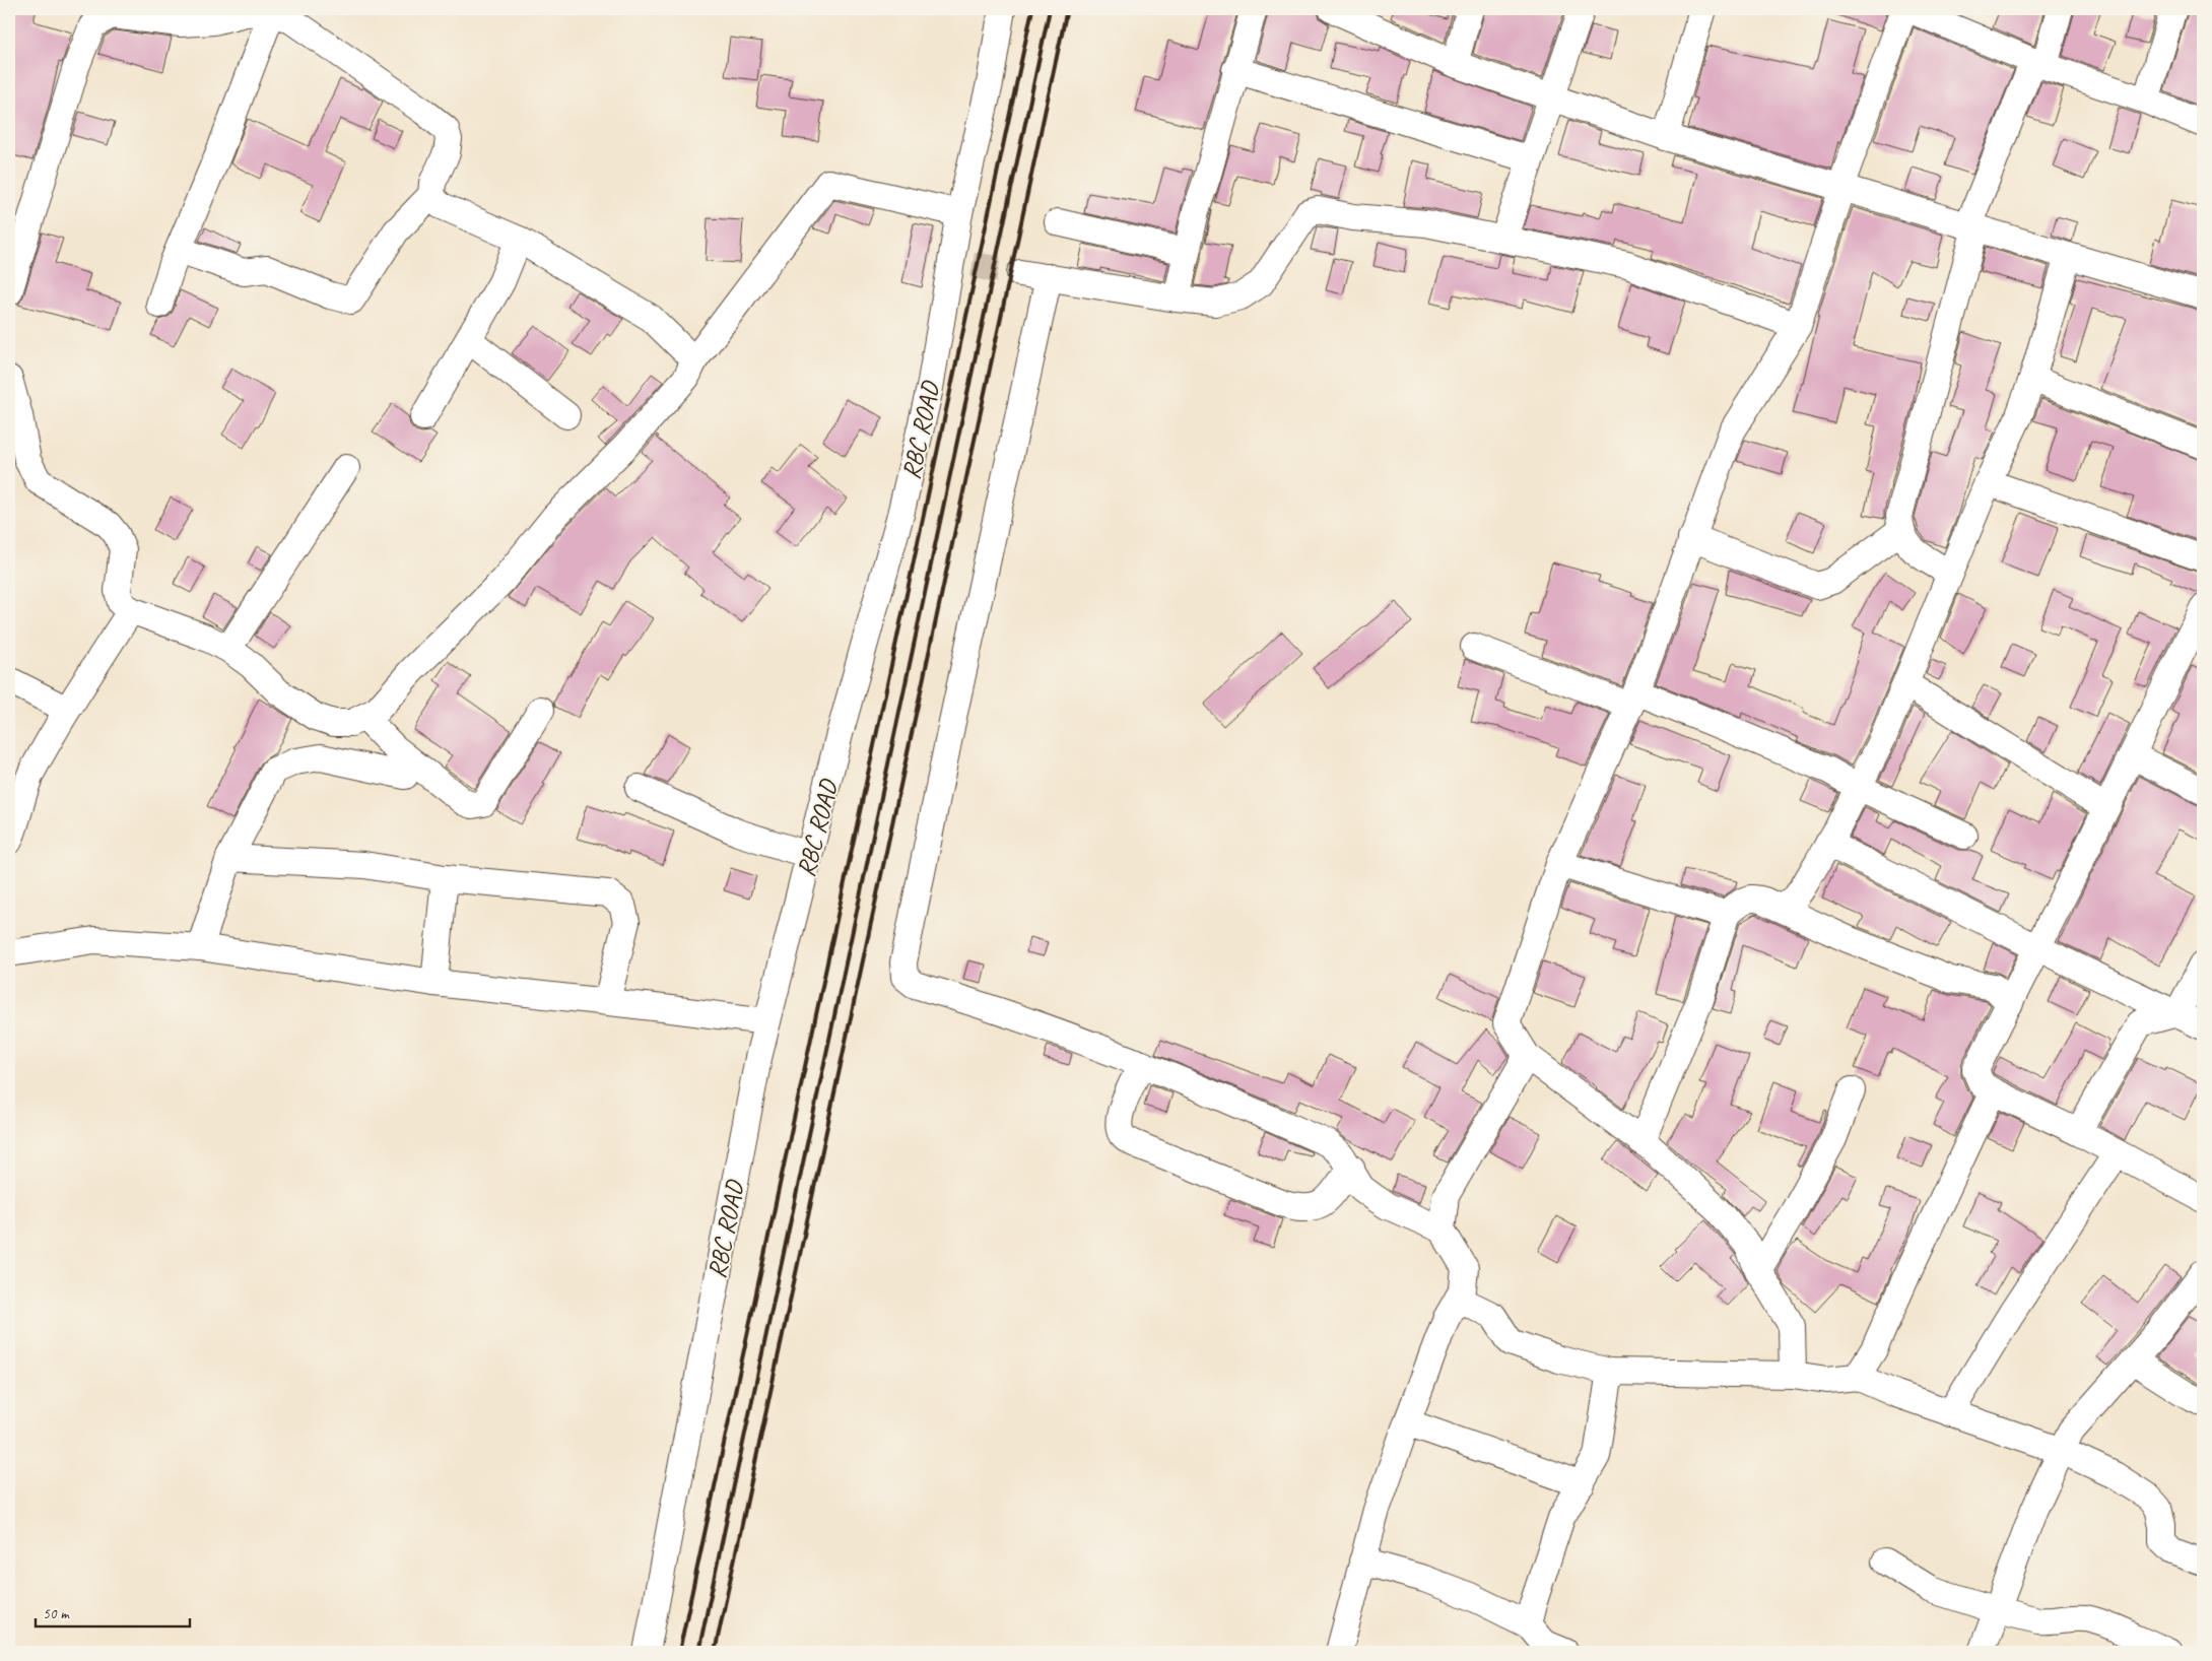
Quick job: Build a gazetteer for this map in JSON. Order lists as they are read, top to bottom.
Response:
{
  "streets": {
    "street": ["RBC ROAD"]
  },
  "scale_bar": "50 m"
}
